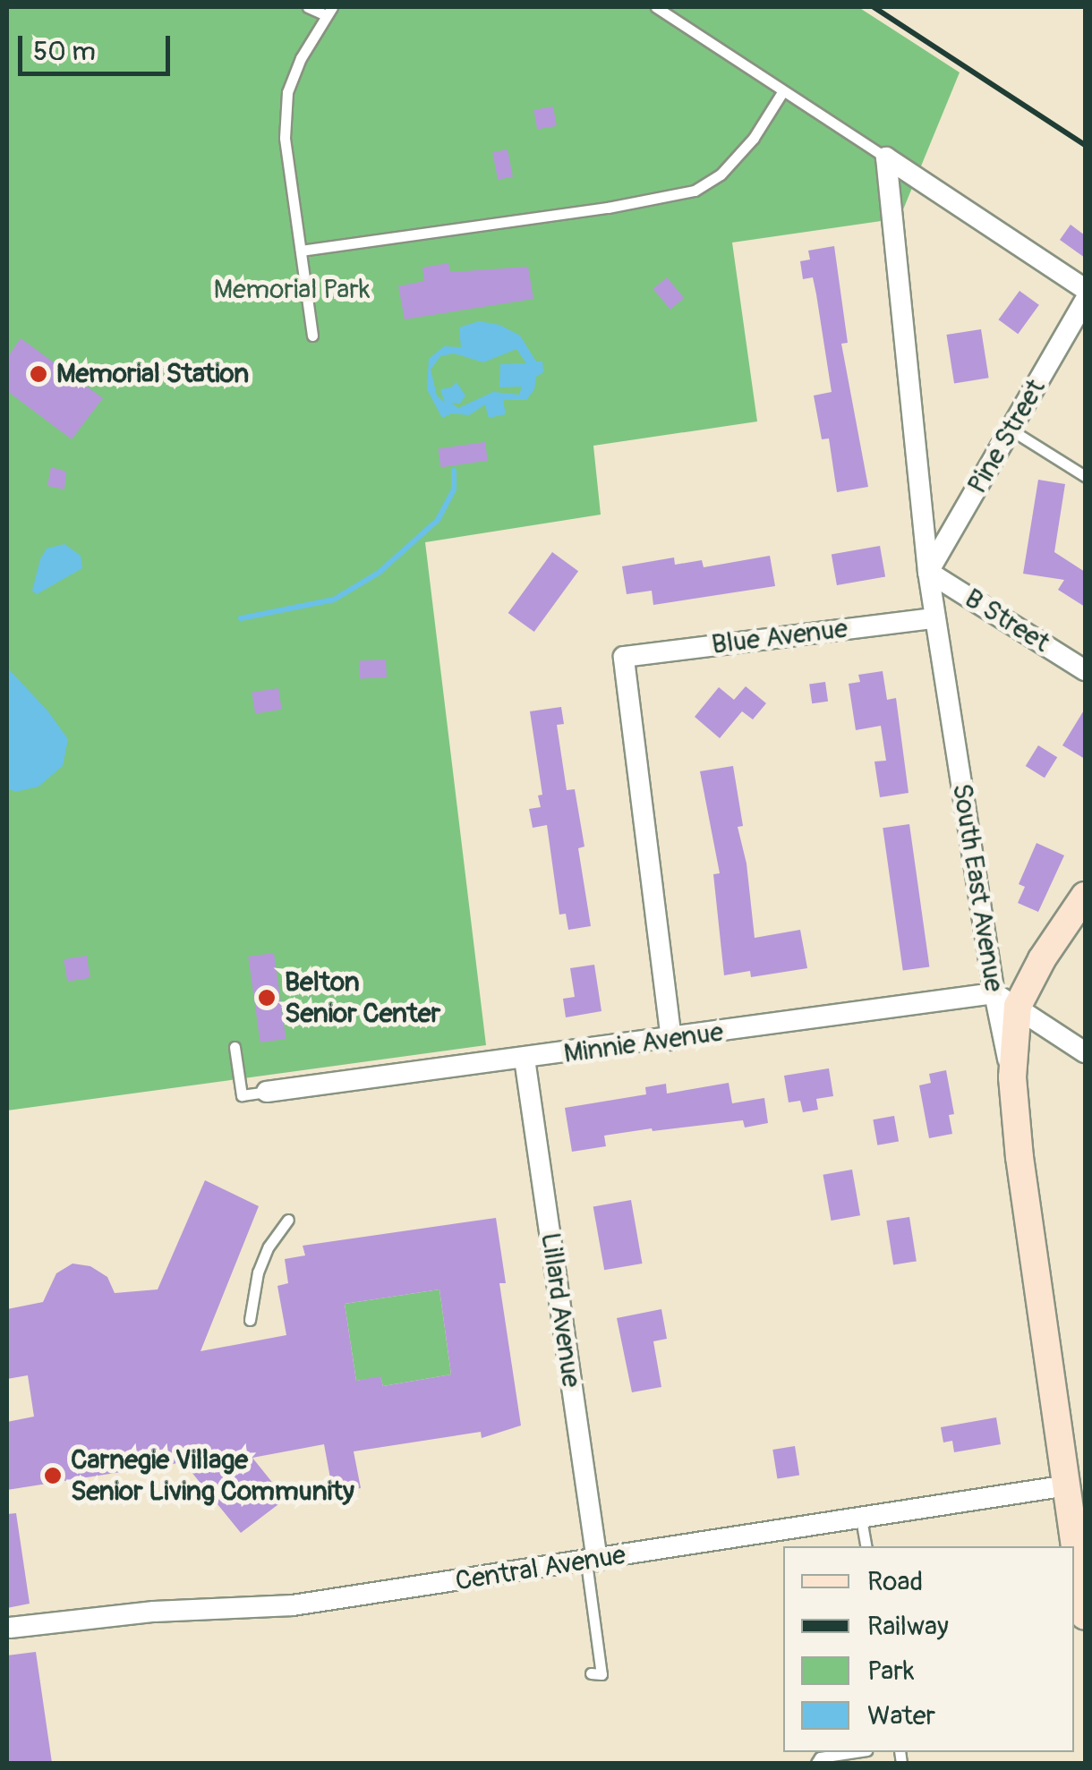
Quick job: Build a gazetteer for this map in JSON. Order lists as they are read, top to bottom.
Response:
{
  "streets": {
    "street": [
      "Pine Street",
      "B Street",
      "Blue Avenue",
      "South East Avenue",
      "Minnie Avenue",
      "Lillard Avenue",
      "Central Avenue"
    ]
  },
  "crossings": [
    ["Pine Street", "B Street"],
    ["Pine Street", "South East Avenue"],
    ["B Street", "South East Avenue"],
    ["Blue Avenue", "South East Avenue"],
    ["Blue Avenue", "Minnie Avenue"],
    ["South East Avenue", "Minnie Avenue"],
    ["Minnie Avenue", "Lillard Avenue"],
    ["Lillard Avenue", "Central Avenue"]
  ],
  "parks": ["Memorial Park"],
  "places": ["Memorial Station", "Belton Senior Center", "Carnegie Village Senior Living Community"],
  "legend": [
    "Road",
    "Railway",
    "Park",
    "Water"
  ],
  "scale_bar": "50 m"
}
